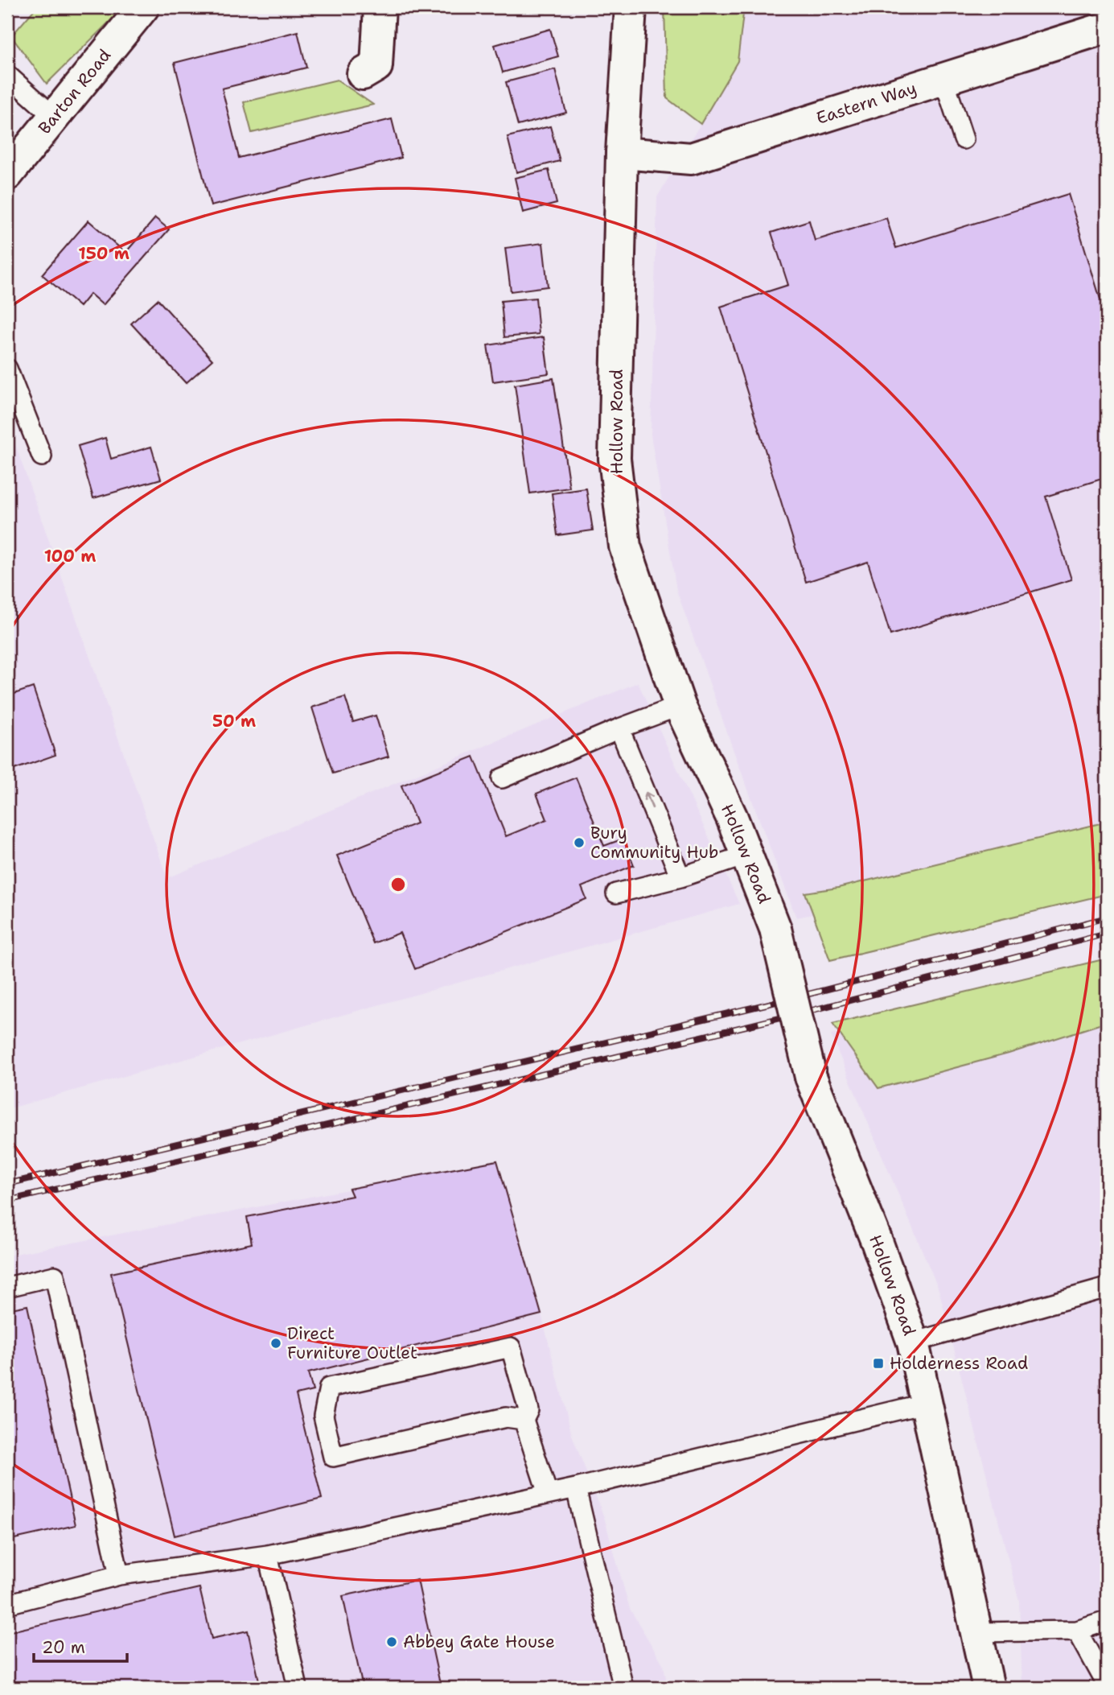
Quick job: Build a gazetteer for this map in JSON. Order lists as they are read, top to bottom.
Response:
{
  "streets": {
    "street": ["Barton Road", "Eastern Way", "Hollow Road"]
  },
  "crossings": [
    ["Eastern Way", "Hollow Road"]
  ],
  "places": {
    "other": ["Bury Community Hub", "Direct Furniture Outlet", "Abbey Gate House"],
    "transit": ["Holderness Road"]
  },
  "scale_bar": "20 m",
  "rings": ["150 m", "100 m", "50 m"]
}
